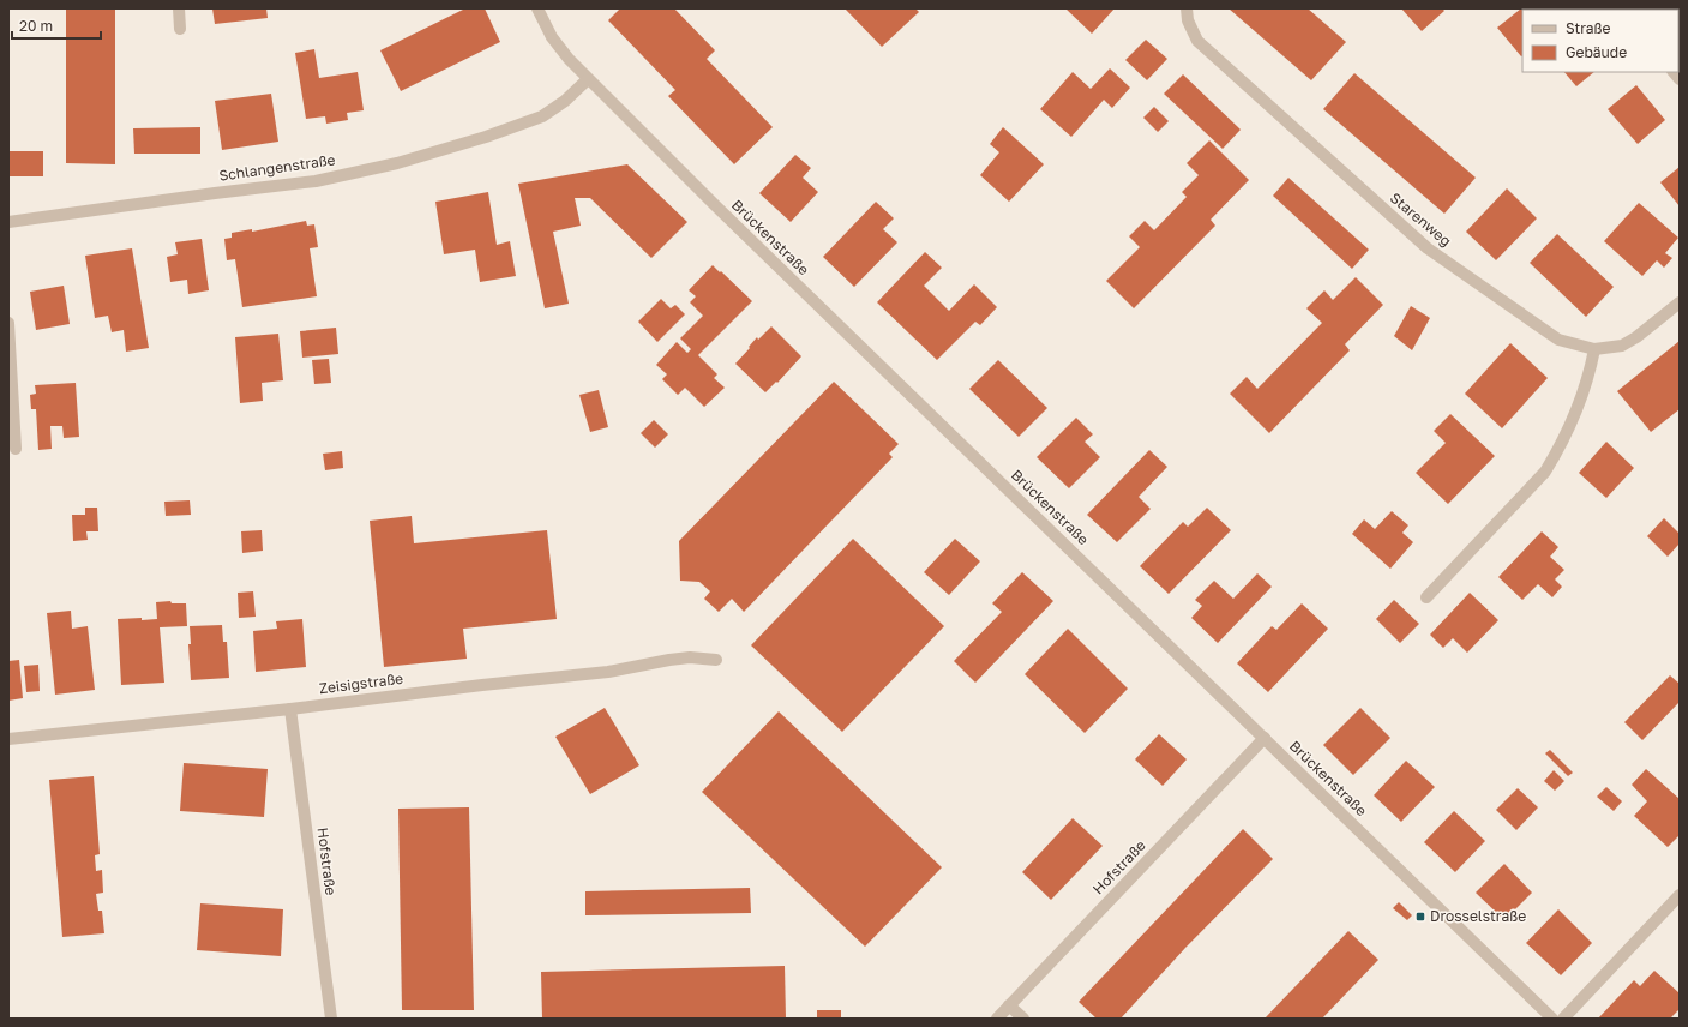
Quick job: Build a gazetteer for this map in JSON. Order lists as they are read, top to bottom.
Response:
{
  "streets": {
    "street": [
      "Schlangenstraße",
      "Starenweg",
      "Brückenstraße",
      "Zeisigstraße",
      "Hofstraße"
    ]
  },
  "crossings": [
    ["Schlangenstraße", "Brückenstraße"],
    ["Brückenstraße", "Hofstraße"],
    ["Zeisigstraße", "Hofstraße"]
  ],
  "places": {
    "transit": ["Drosselstraße"]
  },
  "legend": ["Straße", "Gebäude"],
  "scale_bar": "20 m"
}
